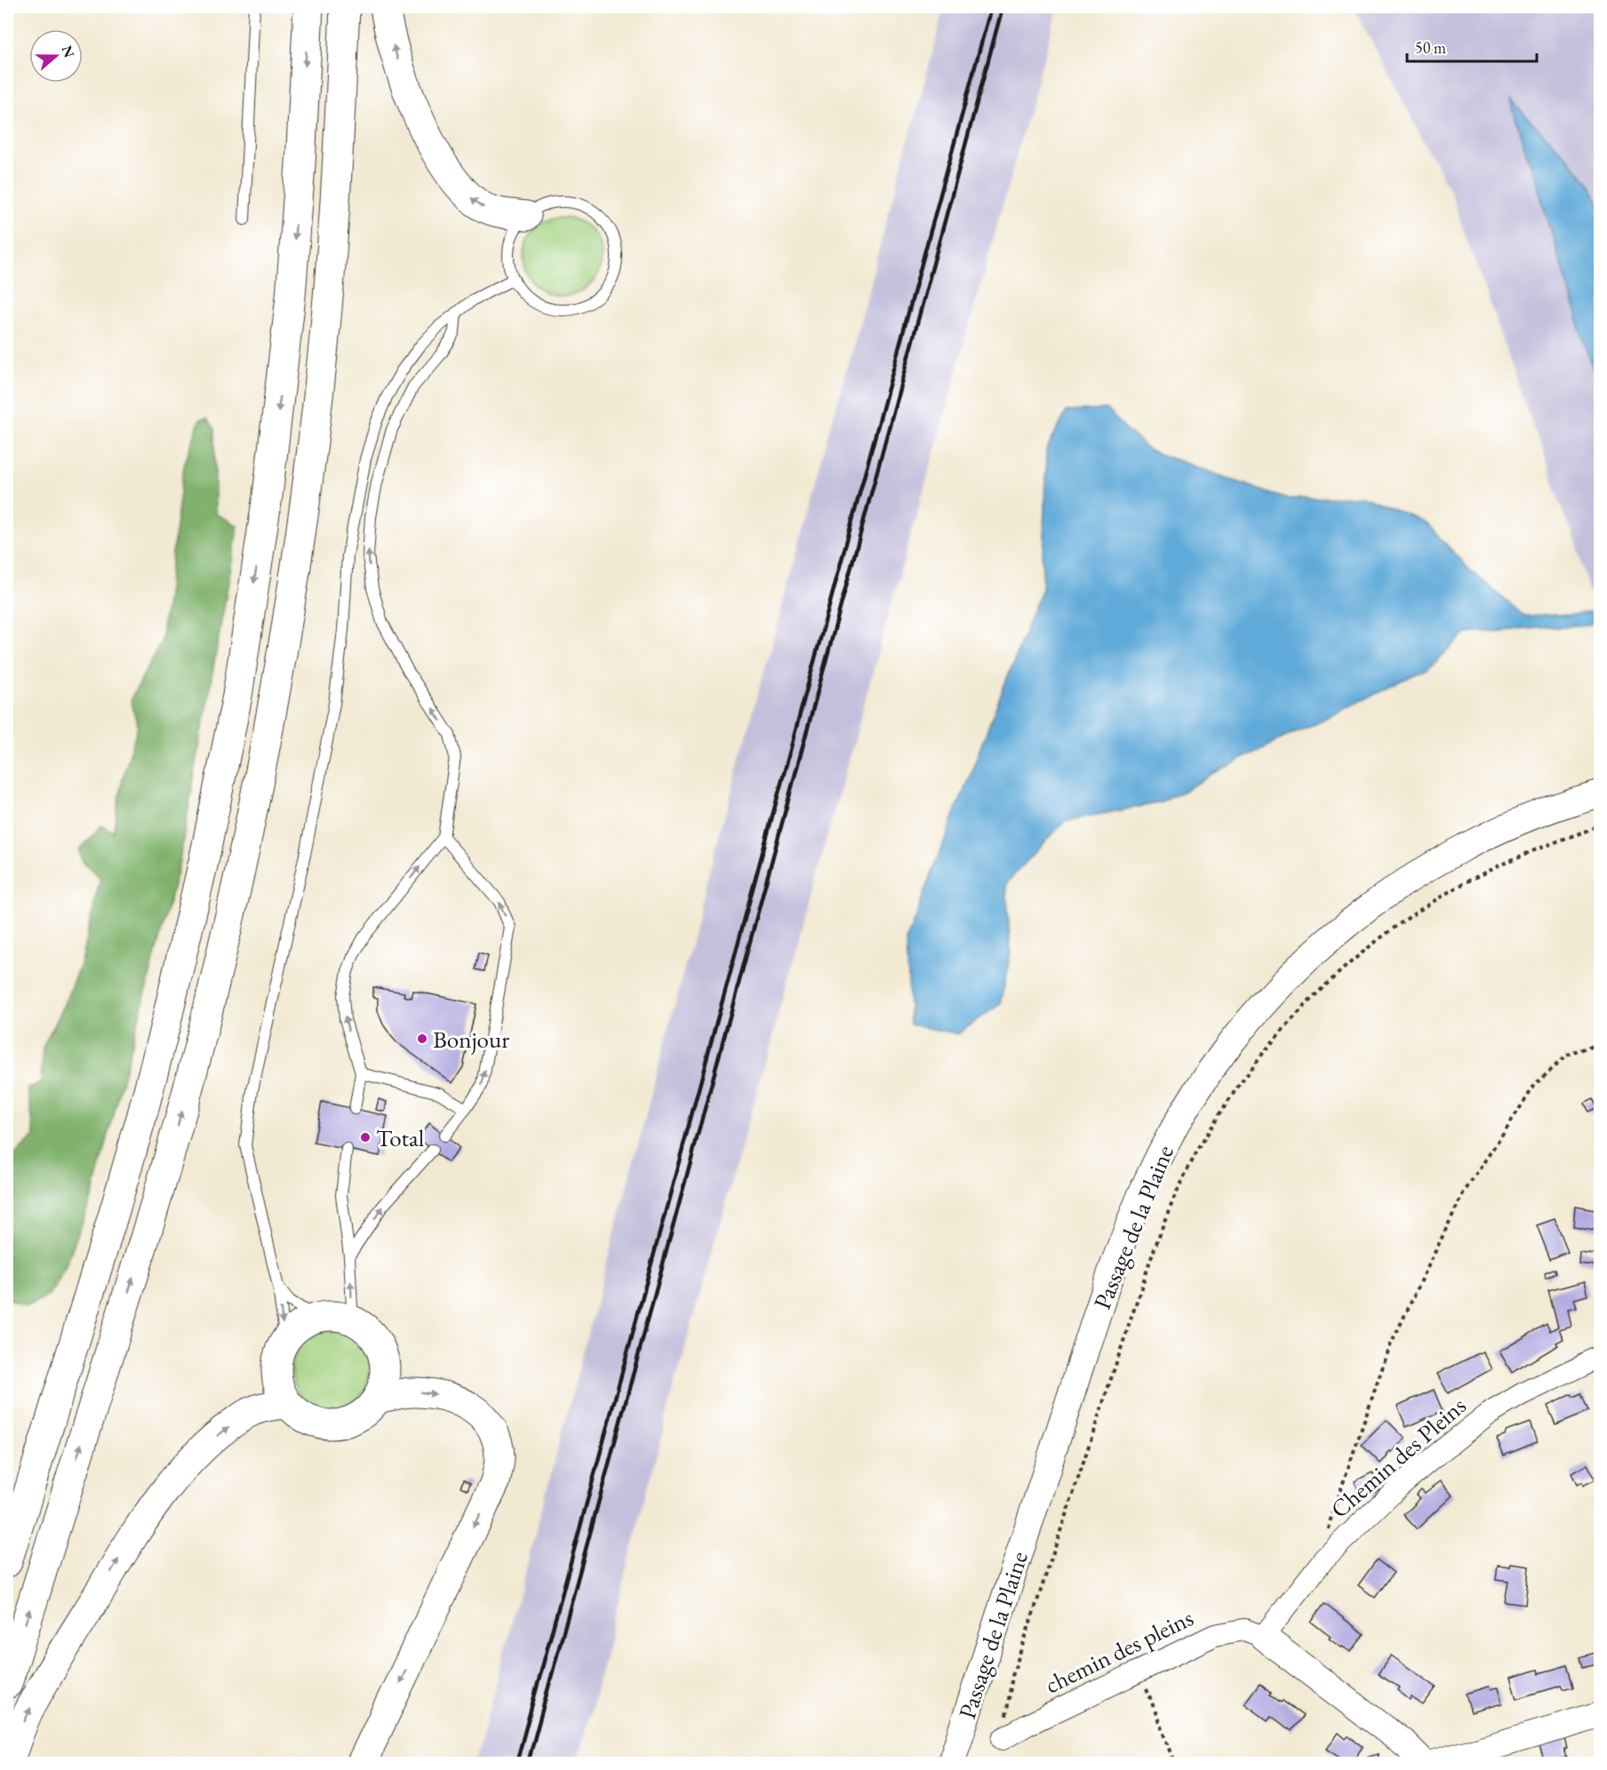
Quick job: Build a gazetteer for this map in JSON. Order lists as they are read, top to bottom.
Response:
{
  "streets": {
    "street": ["Passage de la Plaine", "Chemin des Pleins", "chemin des pleins"]
  },
  "crossings": [
    ["Chemin des Pleins", "chemin des pleins"]
  ],
  "places": ["Bonjour", "Total"],
  "scale_bar": "50 m",
  "north": "right"
}
